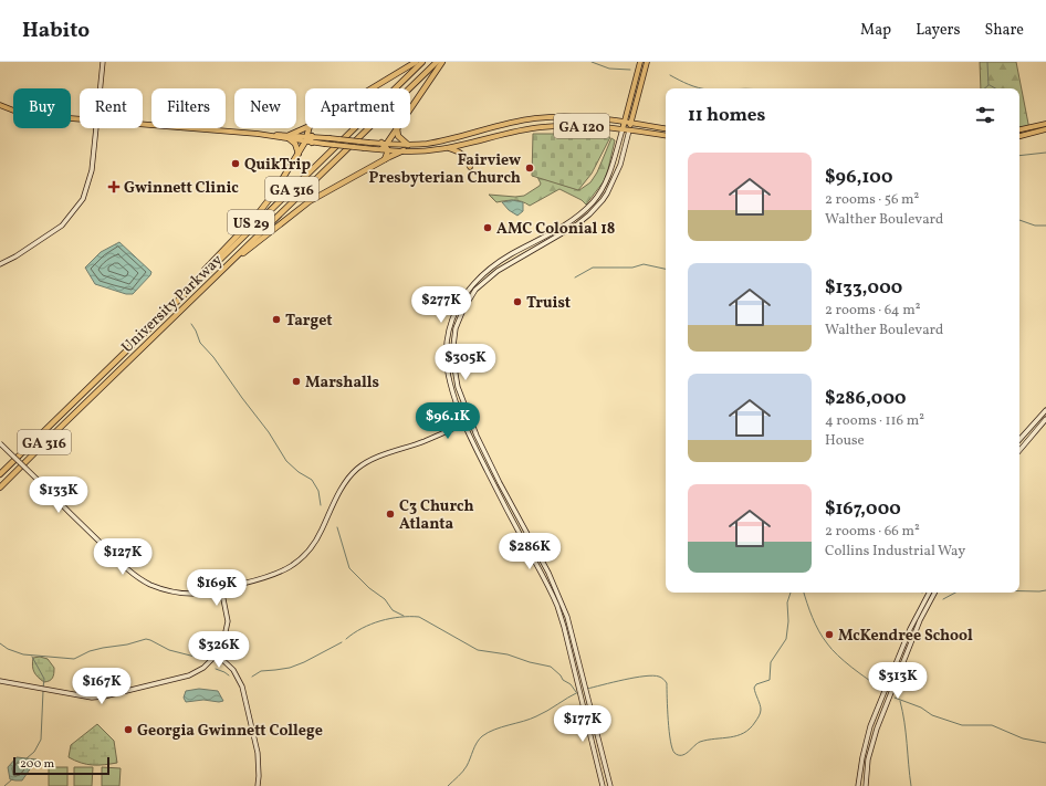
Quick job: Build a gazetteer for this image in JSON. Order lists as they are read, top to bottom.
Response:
{
  "streets": {
    "highway": ["GA 316", "US 29", "University Parkway"],
    "main road": ["GA 120"]
  },
  "crossings": [
    ["GA 120", "US 29"],
    ["US 29", "University Parkway"]
  ],
  "places": {
    "other": [
      "QuikTrip",
      "Fairview Presbyterian Church",
      "AMC Colonial 18",
      "Truist",
      "Target",
      "Marshalls",
      "C3 Church Atlanta",
      "McKendree School",
      "Georgia Gwinnett College"
    ],
    "health": ["Gwinnett Clinic"]
  },
  "scale_bar": "200 m",
  "page": {
    "header": "Habito",
    "nav": ["Map", "Layers", "Share"],
    "chip": [
      "Buy",
      "Rent",
      "Filters",
      "New",
      "Apartment"
    ],
    "heading": "11 homes",
    "list": [
      {
        "name": "$96,100",
        "note": "2 rooms · 56 m² · Walther Boulevard"
      },
      {
        "name": "$133,000",
        "note": "2 rooms · 64 m² · Walther Boulevard"
      },
      {
        "name": "$286,000",
        "note": "4 rooms · 116 m² · House"
      },
      {
        "name": "$167,000",
        "note": "2 rooms · 66 m² · Collins Industrial Way"
      }
    ],
    "price": [
      "$277K",
      "$305K",
      "$96.1K",
      "$133K",
      "$286K",
      "$127K",
      "$169K",
      "$326K",
      "$313K",
      "$167K",
      "$177K"
    ],
    "scale": "200 m"
  }
}
